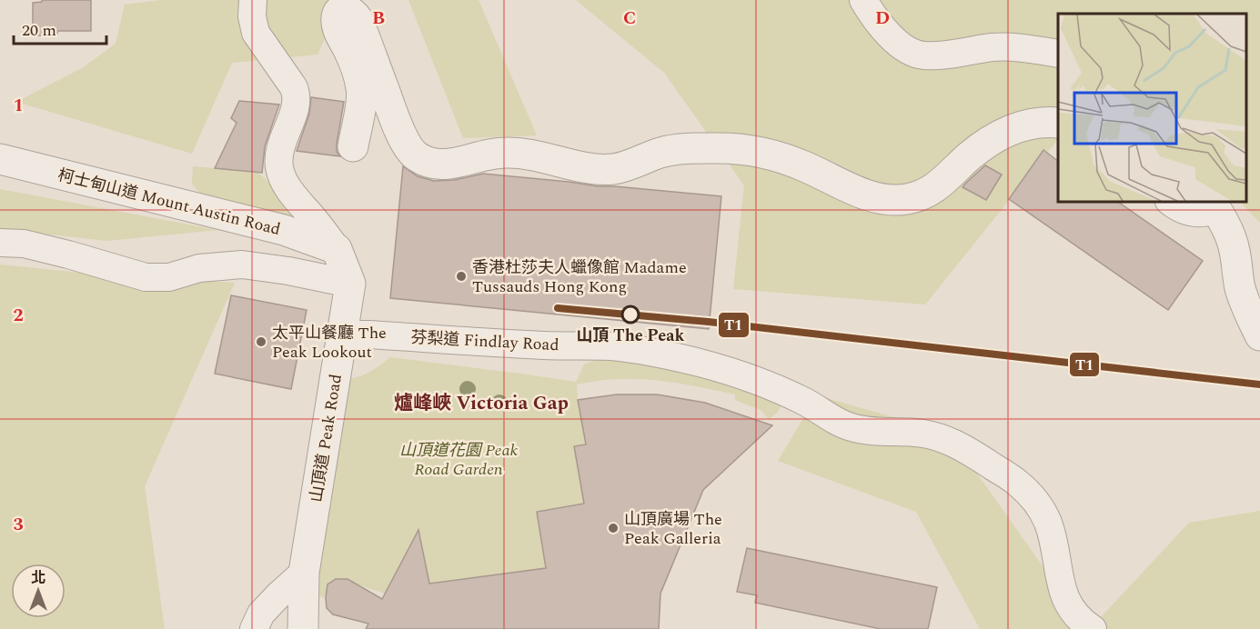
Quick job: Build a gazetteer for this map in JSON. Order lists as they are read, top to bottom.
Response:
{
  "streets": {
    "street": ["柯士甸山道 Mount Austin Road", "芬梨道 Findlay Road", "山頂道 Peak Road"]
  },
  "crossings": [
    ["柯士甸山道 Mount Austin Road", "山頂道 Peak Road"],
    ["芬梨道 Findlay Road", "山頂道 Peak Road"]
  ],
  "districts": ["爐峰峽 Victoria Gap"],
  "parks": ["山頂道花園 Peak Road Garden"],
  "places": [
    "香港杜莎夫人蠟像館 Madame Tussauds Hong Kong",
    "山頂 The Peak",
    "太平山餐廳 The Peak Lookout",
    "山頂廣場 The Peak Galleria"
  ],
  "lines": ["transit line T1"],
  "scale_bar": "20 m",
  "north": "top",
  "grid": {
    "columns": ["B", "C", "D"],
    "rows": ["1", "2", "3"]
  }
}
